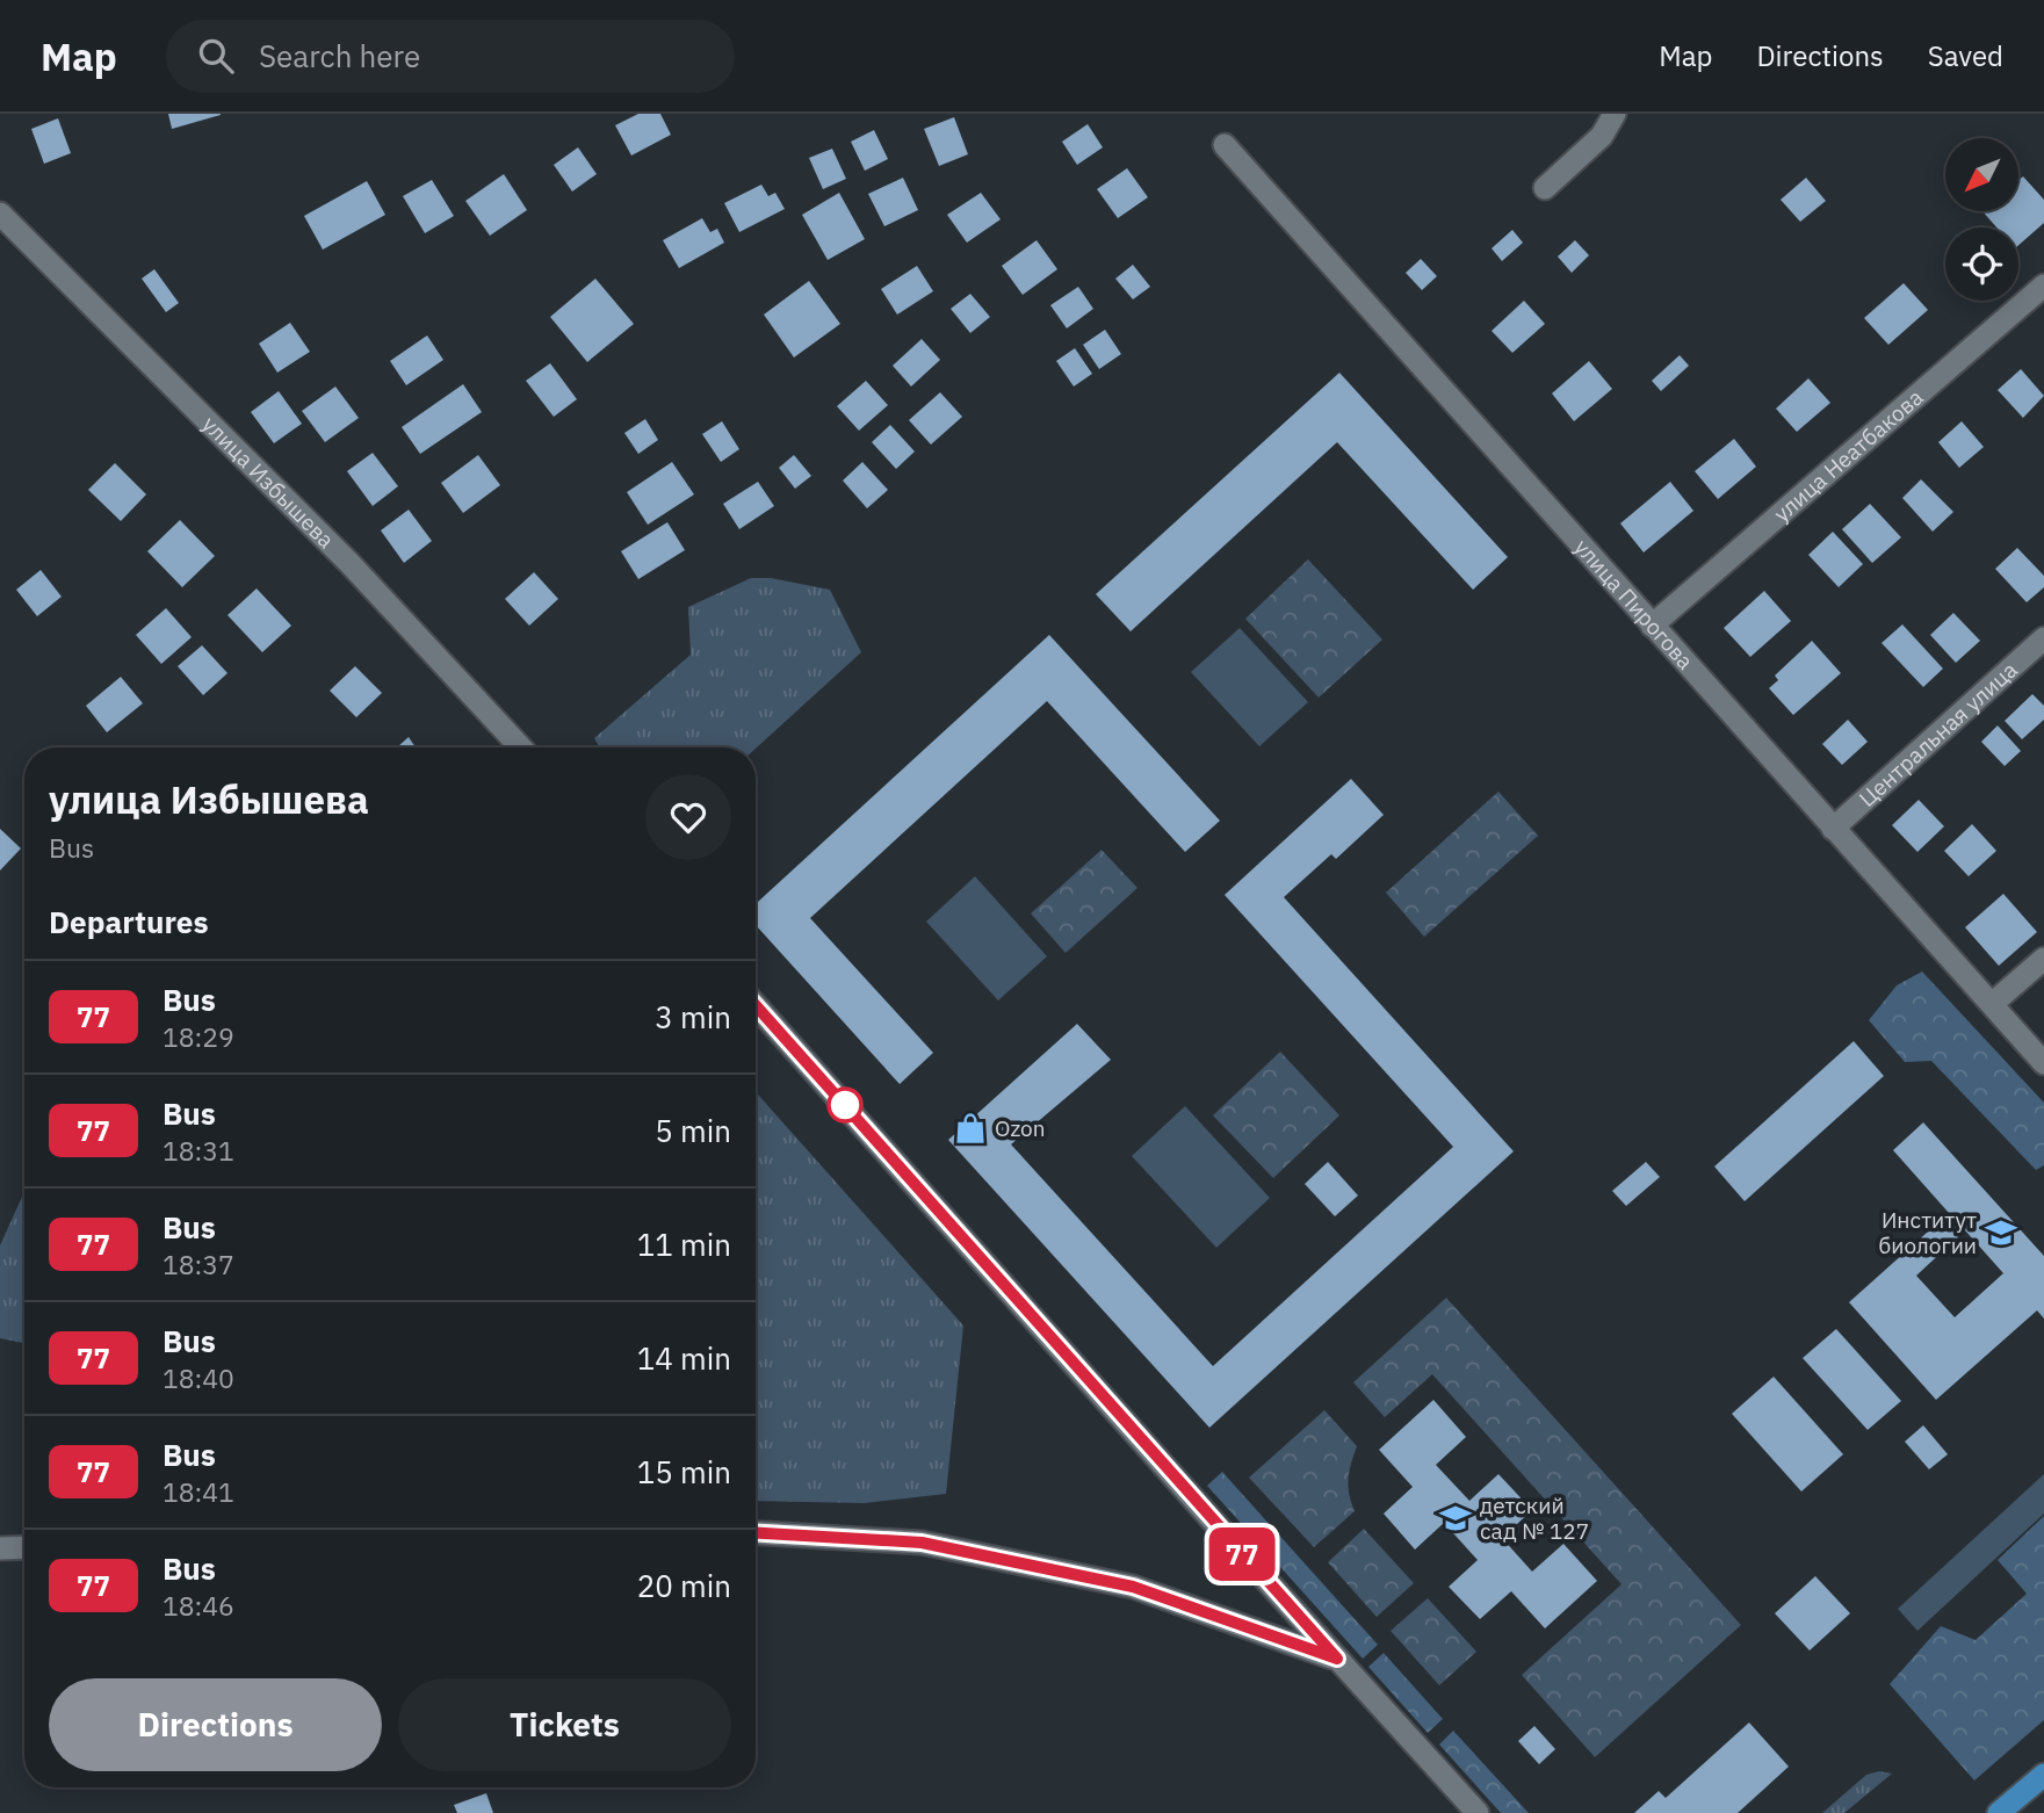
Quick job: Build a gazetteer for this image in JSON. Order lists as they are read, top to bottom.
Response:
{
  "streets": {
    "street": [
      "улица Неатбакова",
      "улица Избышева",
      "улица Пирогова",
      "Центральная улица"
    ]
  },
  "crossings": [
    ["улица Неатбакова", "улица Пирогова"],
    ["улица Пирогова", "Центральная улица"]
  ],
  "places": {
    "shop": ["Ozon"],
    "school or university": ["Институт биологии", "детский сад № 127"]
  },
  "lines": ["bus line 77"],
  "north": "bottom left",
  "page": {
    "header": "Map",
    "search": "Search here",
    "nav": ["Map", "Directions", "Saved"],
    "on_map": "77",
    "heading": [
      ["улица Избышева", "Bus"],
      "Departures"
    ],
    "list": [
      {
        "mark": "77",
        "name": "Bus",
        "note": "18:29",
        "value": "3 min"
      },
      {
        "mark": "77",
        "name": "Bus",
        "note": "18:31",
        "value": "5 min"
      },
      {
        "mark": "77",
        "name": "Bus",
        "note": "18:37",
        "value": "11 min"
      },
      {
        "mark": "77",
        "name": "Bus",
        "note": "18:40",
        "value": "14 min"
      },
      {
        "mark": "77",
        "name": "Bus",
        "note": "18:41",
        "value": "15 min"
      },
      {
        "mark": "77",
        "name": "Bus",
        "note": "18:46",
        "value": "20 min"
      }
    ],
    "buttons": ["Directions", "Tickets"]
  }
}
